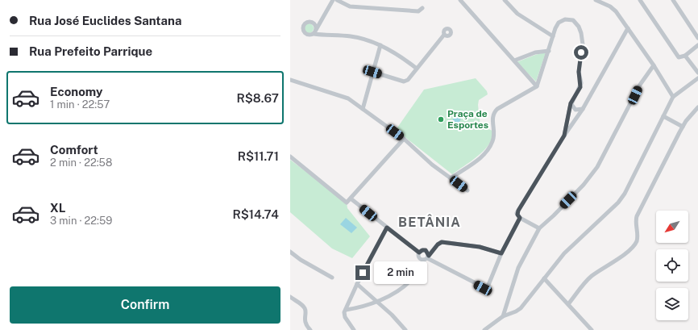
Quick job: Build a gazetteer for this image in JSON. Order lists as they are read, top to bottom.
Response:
{
  "districts": ["BETÂNIA"],
  "places": ["Praça de Esportes"],
  "north": "bottom left",
  "page": {
    "banner": ["Rua José Euclides Santana", "Rua Prefeito Parrique"],
    "list": [
      {
        "name": "Economy",
        "note": "1 min · 22:57",
        "value": "R$8.67"
      },
      {
        "name": "Comfort",
        "note": "2 min · 22:58",
        "value": "R$11.71"
      },
      {
        "name": "XL",
        "note": "3 min · 22:59",
        "value": "R$14.74"
      }
    ],
    "bubble": "2 min",
    "buttons": "Confirm"
  }
}
